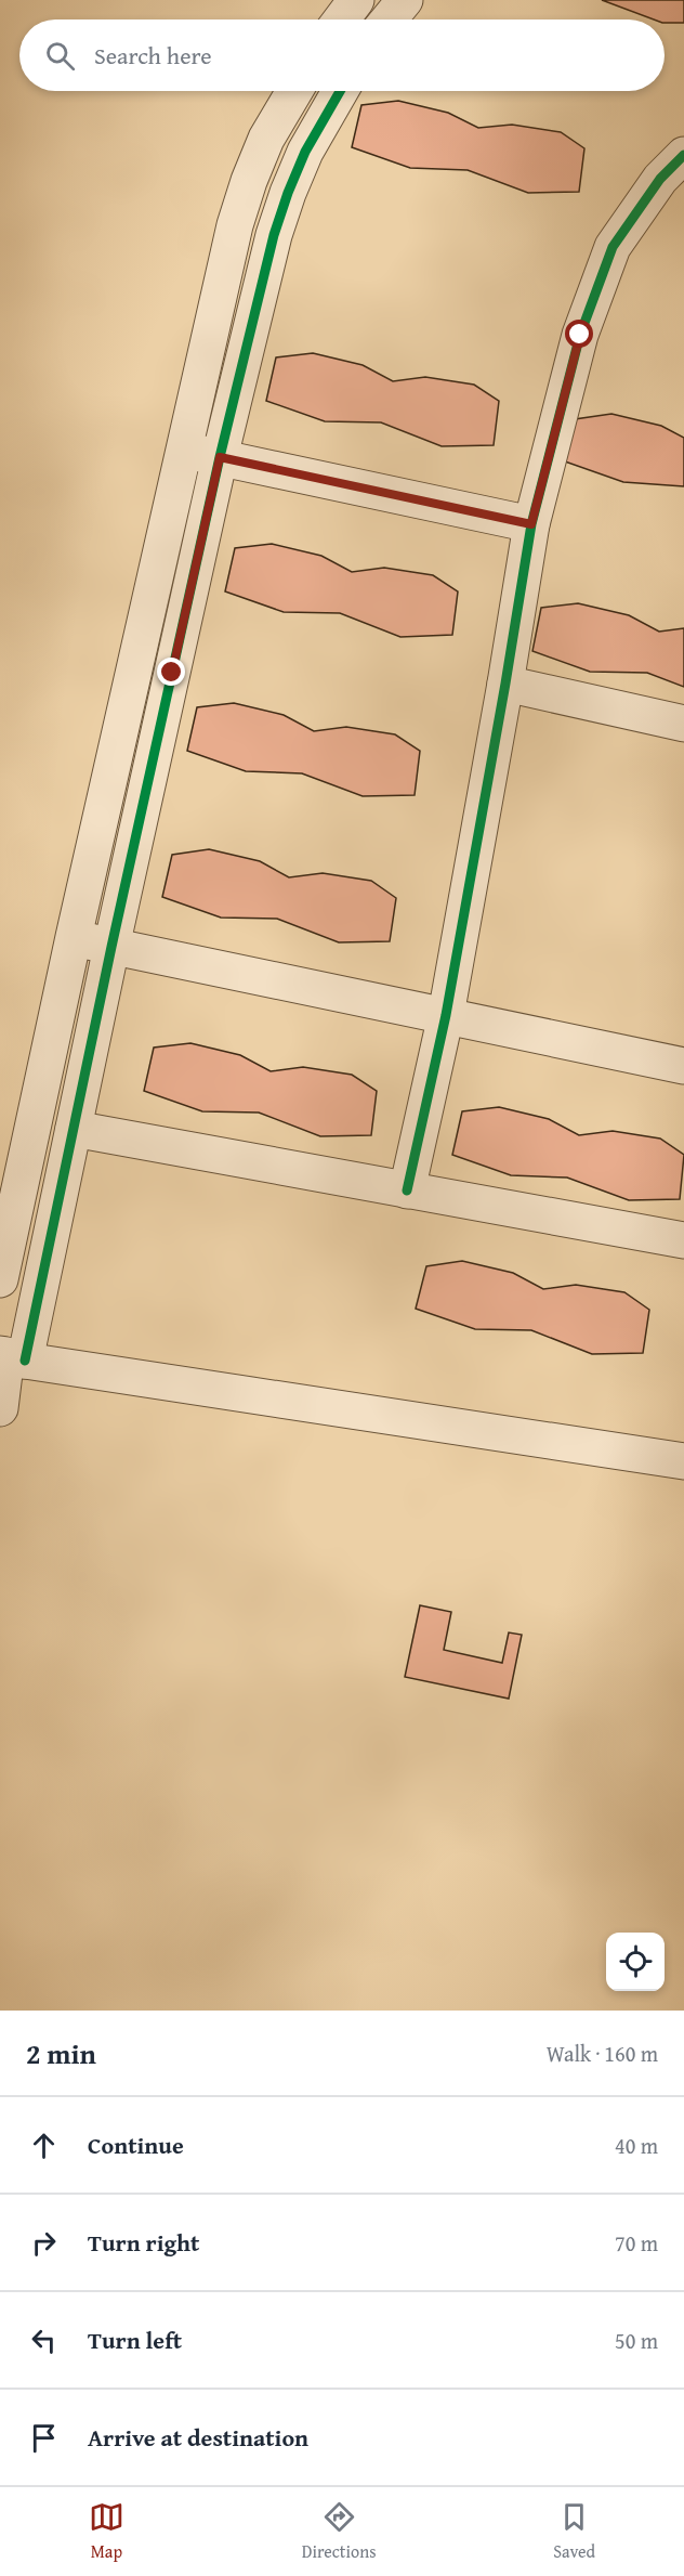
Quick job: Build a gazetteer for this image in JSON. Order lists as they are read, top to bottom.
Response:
{
  "page": {
    "search": "Search here",
    "heading": ["2 min", "Walk · 160 m"],
    "list": [
      ["Continue", "40 m"],
      ["Turn right", "70 m"],
      ["Turn left", "50 m"],
      "Arrive at destination"
    ],
    "nav": ["Map", "Directions", "Saved"]
  }
}
